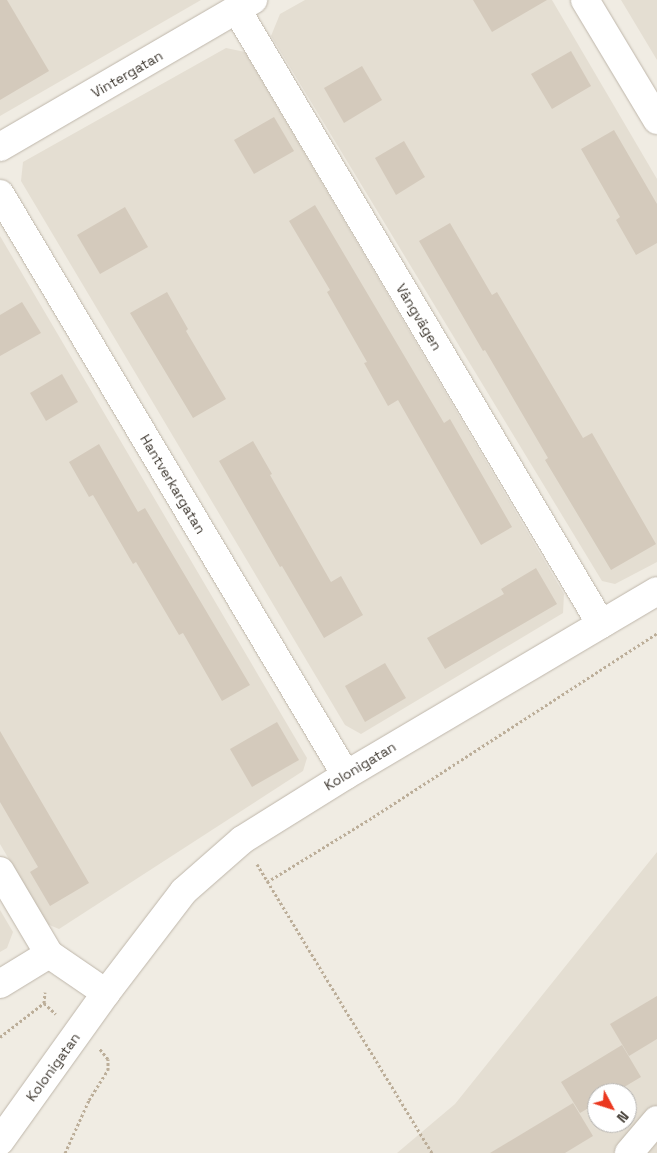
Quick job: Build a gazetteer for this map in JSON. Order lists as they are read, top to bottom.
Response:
{
  "streets": {
    "street": [
      "Vintergatan",
      "Vångvägen",
      "Hantverkargatan",
      "Kolonigatan"
    ]
  },
  "crossings": [
    ["Vintergatan", "Vångvägen"],
    ["Vångvägen", "Kolonigatan"],
    ["Hantverkargatan", "Kolonigatan"]
  ],
  "north": "bottom right"
}
